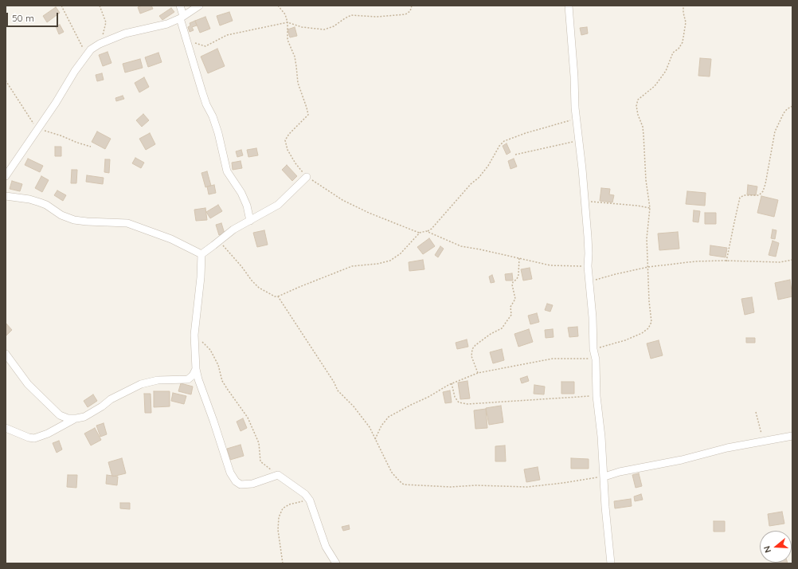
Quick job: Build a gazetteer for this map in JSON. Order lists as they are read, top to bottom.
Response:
{
  "scale_bar": "50 m",
  "north": "left"
}
